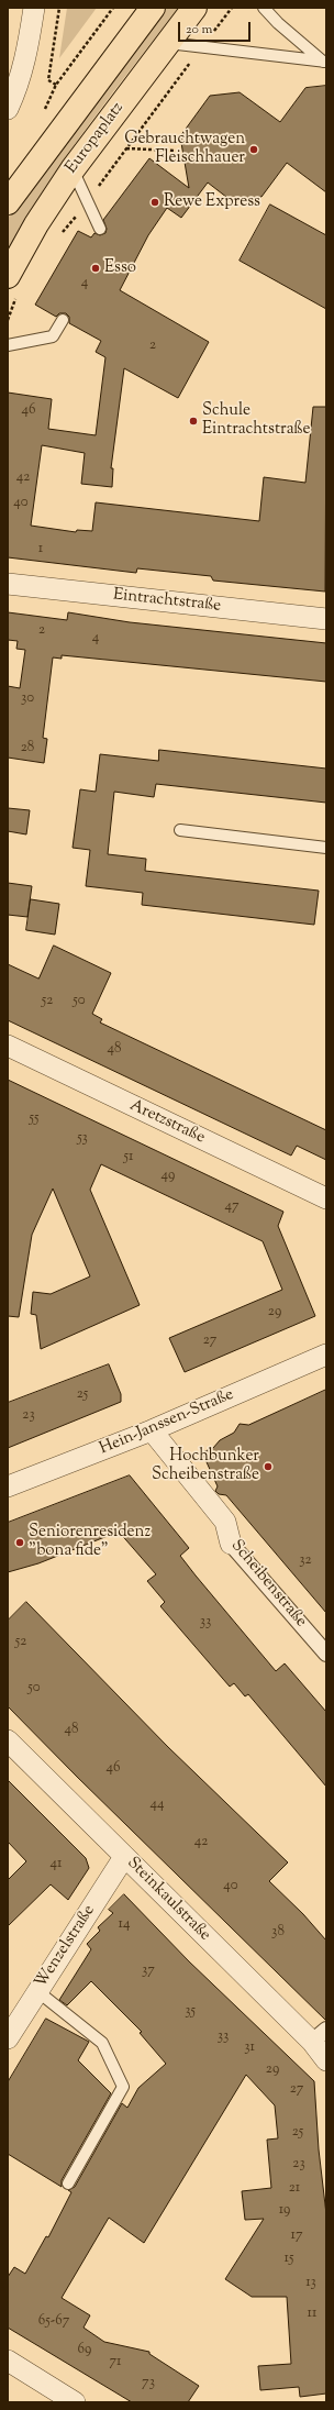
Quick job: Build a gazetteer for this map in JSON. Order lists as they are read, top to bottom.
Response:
{
  "streets": {
    "main road": ["Europaplatz"],
    "street": [
      "Eintrachtstraße",
      "Aretzstraße",
      "Hein-Janssen-Straße",
      "Scheibenstraße",
      "Steinkaulstraße",
      "Wenzelstraße"
    ]
  },
  "crossings": [
    ["Hein-Janssen-Straße", "Scheibenstraße"],
    ["Steinkaulstraße", "Wenzelstraße"]
  ],
  "places": [
    "Gebrauchtwagen Fleischhauer",
    "Rewe Express",
    "Esso",
    "Schule Eintrachtstraße",
    "Hochbunker Scheibenstraße",
    "Seniorenresidenz \"bona fide\""
  ],
  "house_numbers": [
    "4",
    "2",
    "46",
    "42",
    "40",
    "1",
    "2",
    "4",
    "30",
    "28",
    "52",
    "50",
    "48",
    "55",
    "53",
    "51",
    "49",
    "47",
    "29",
    "27",
    "25",
    "23",
    "32",
    "33",
    "52",
    "50",
    "48",
    "46",
    "44",
    "42",
    "41",
    "40",
    "14",
    "38",
    "37",
    "35",
    "33",
    "31",
    "29",
    "27",
    "25",
    "23",
    "21",
    "19",
    "17",
    "15",
    "13",
    "11",
    "65-67",
    "69",
    "71",
    "73"
  ],
  "scale_bar": "20 m"
}
